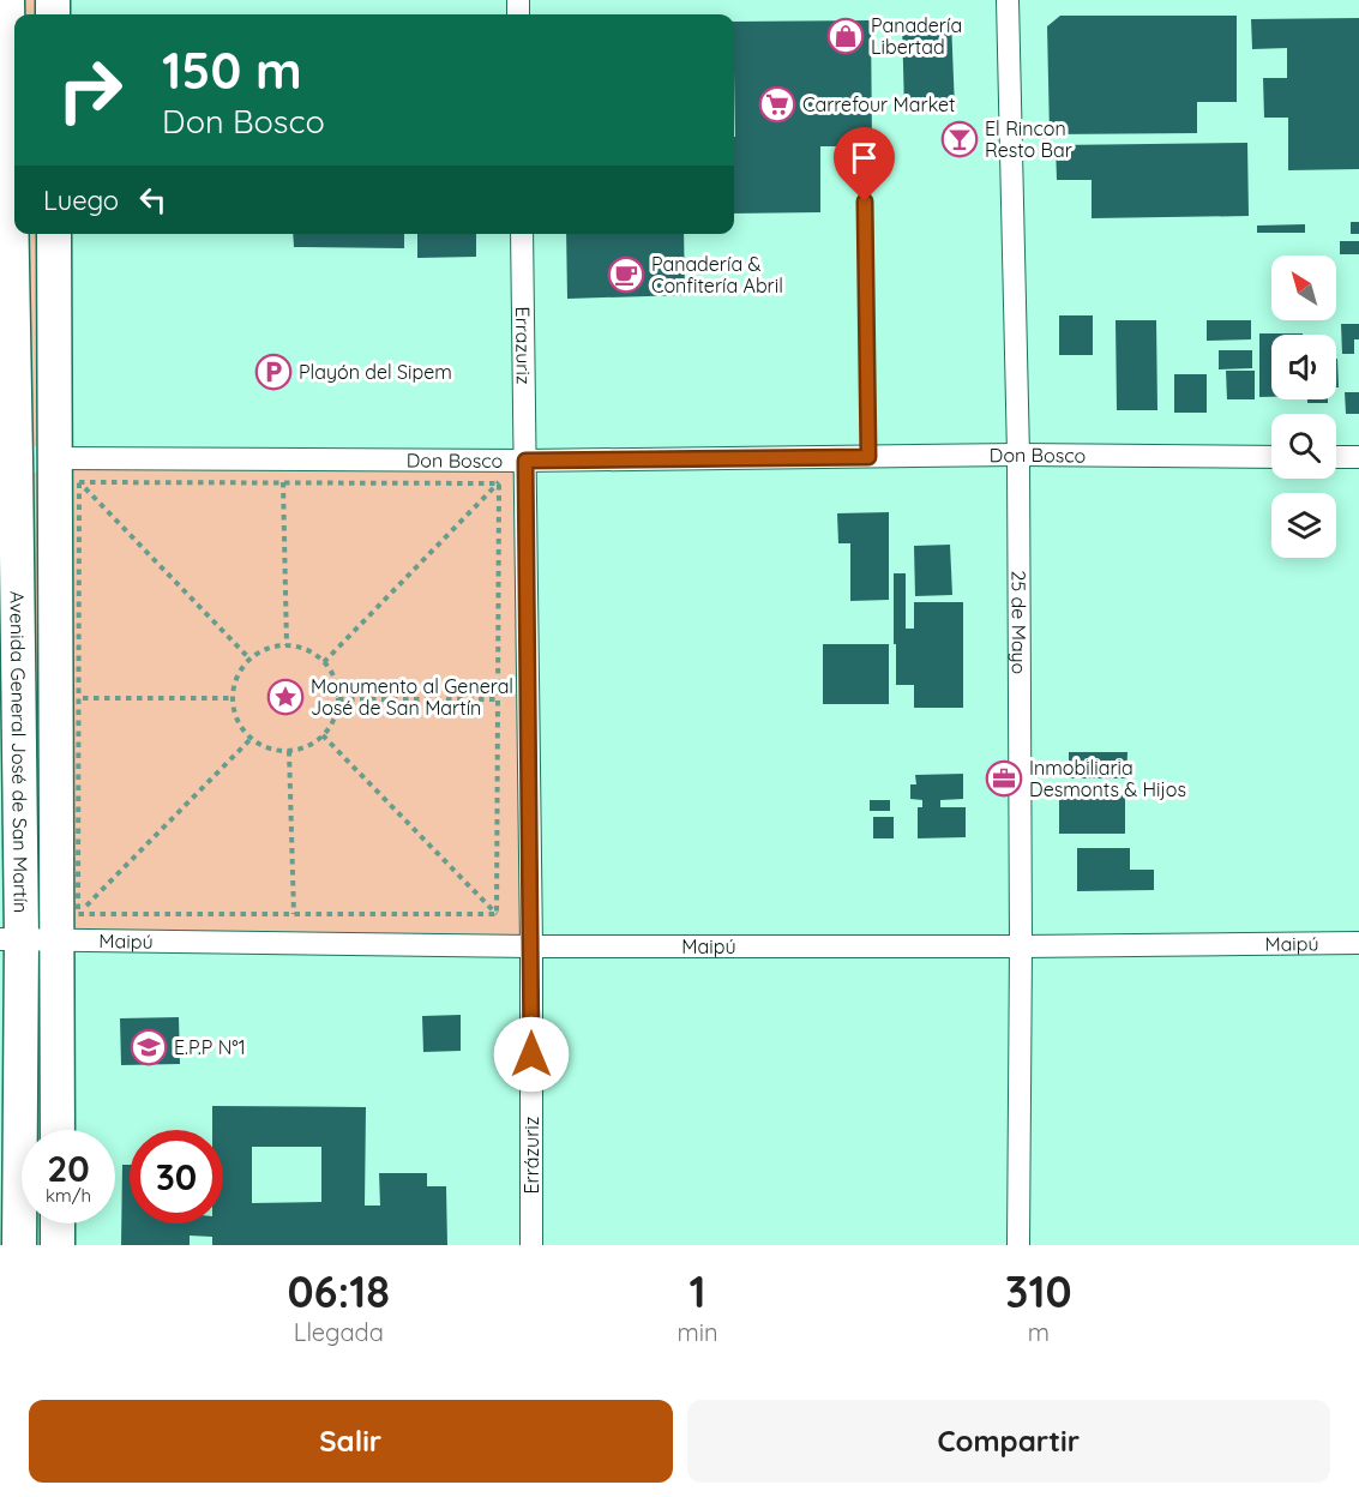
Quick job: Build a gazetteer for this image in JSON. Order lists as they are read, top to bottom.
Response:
{
  "streets": {
    "main road": ["Avenida General José de San Martín"],
    "street": [
      "Errazuriz",
      "Don Bosco",
      "25 de Mayo",
      "Maipú",
      "Errázuriz"
    ]
  },
  "crossings": [
    ["Errazuriz", "Don Bosco"],
    ["Errazuriz", "Errázuriz"],
    ["Don Bosco", "25 de Mayo"],
    ["Don Bosco", "Avenida General José de San Martín"],
    ["Don Bosco", "Errázuriz"],
    ["25 de Mayo", "Maipú"],
    ["Avenida General José de San Martín", "Maipú"],
    ["Maipú", "Errázuriz"]
  ],
  "places": {
    "shop": ["Panadería Libertad"],
    "supermarket": ["Carrefour Market"],
    "bar": ["El Rincon Resto Bar"],
    "cafe": ["Panadería & Confitería Abril"],
    "parking": ["Playón del Sipem"],
    "place": ["Monumento al General José de San Martín"],
    "office": ["Inmobiliaria Desmonts & Hijos"],
    "school or university": ["E.P.P N°1"]
  },
  "north": "top left",
  "page": {
    "turn": ["150 m", "Don Bosco"],
    "then": "Luego",
    "speed": "20 km/h",
    "limit": "30",
    "eta": [
      "06:18",
      "Llegada",
      "1",
      "min",
      "310",
      "m"
    ],
    "buttons": ["Salir", "Compartir"]
  }
}
